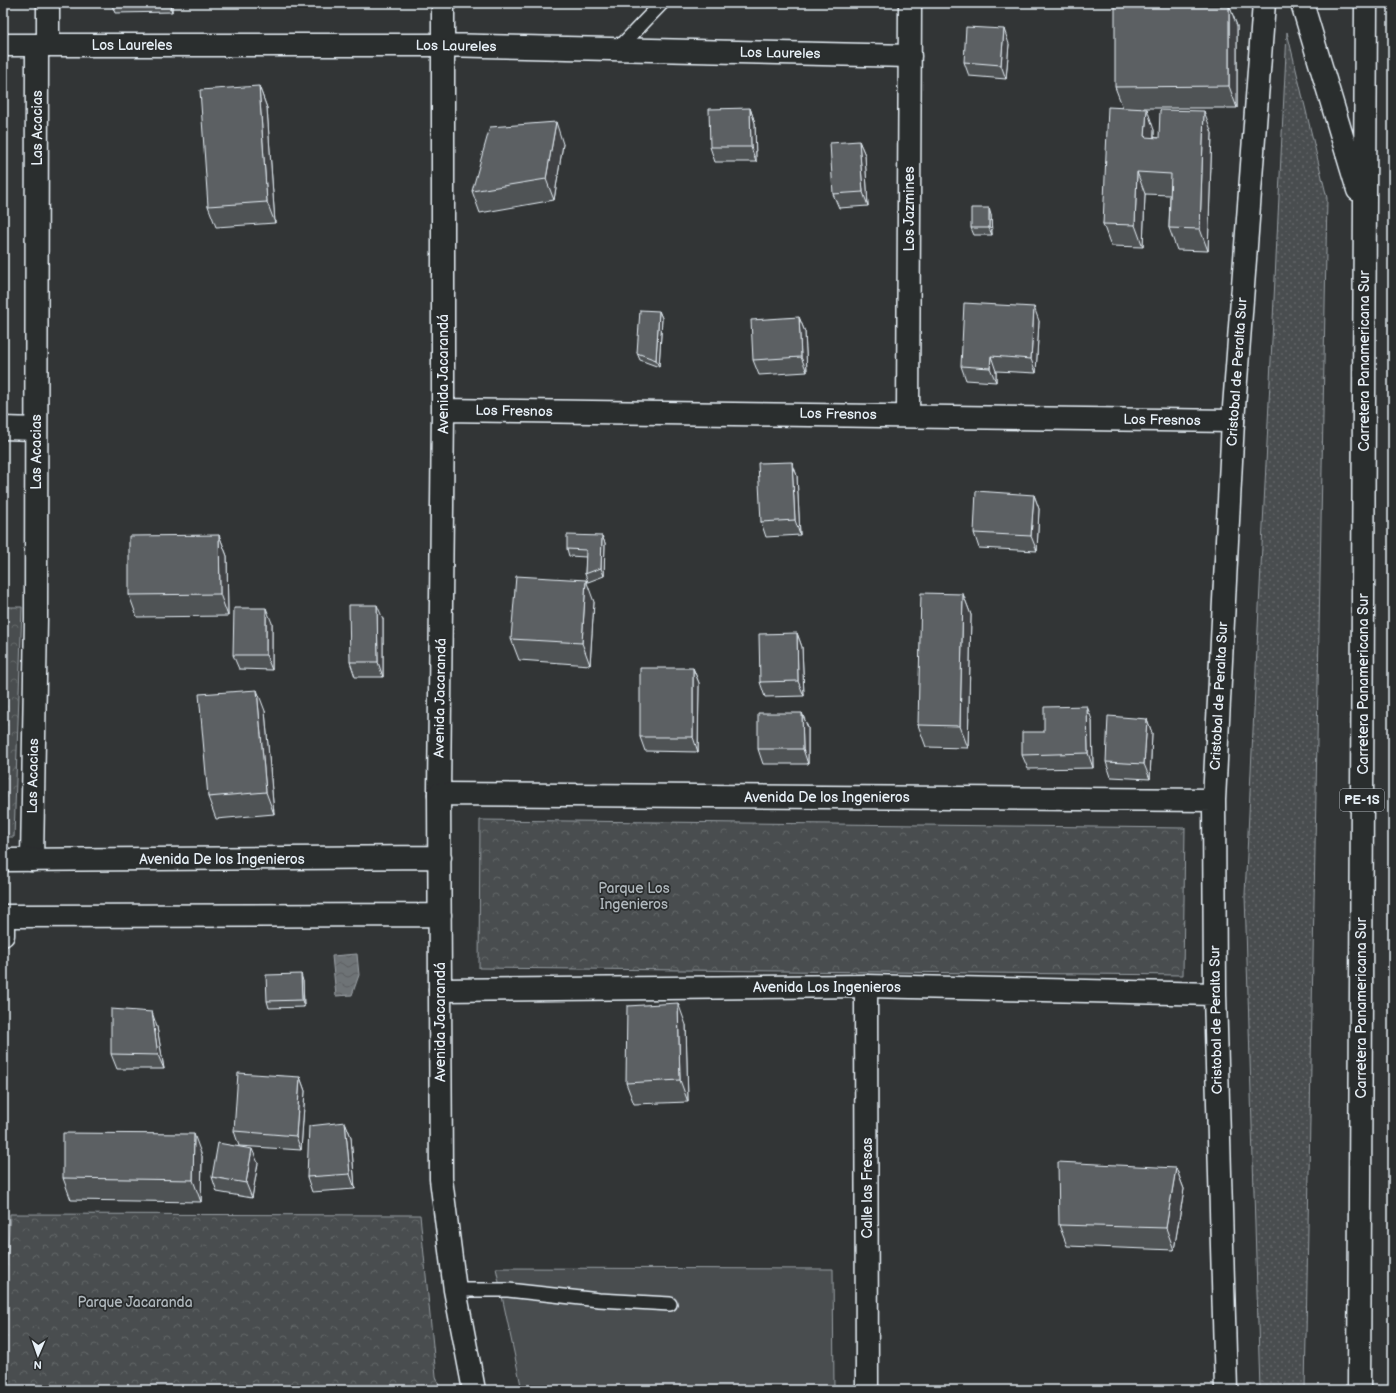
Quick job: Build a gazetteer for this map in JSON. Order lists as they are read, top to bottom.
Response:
{
  "streets": {
    "main road": [
      "Los Laureles",
      "Las Acacias",
      "Los Jazmines",
      "Carretera Panamericana Sur",
      "Cristobal de Peralta Sur",
      "Avenida Jacarandá",
      "Los Fresnos",
      "Avenida De los Ingenieros",
      "PE-1S",
      "Avenida Los Ingenieros",
      "Calle las Fresas"
    ]
  },
  "crossings": [
    ["Los Laureles", "Las Acacias"],
    ["Los Laureles", "Los Jazmines"],
    ["Los Laureles", "Avenida Jacarandá"],
    ["Las Acacias", "Avenida De los Ingenieros"],
    ["Los Jazmines", "Los Fresnos"],
    ["Cristobal de Peralta Sur", "Los Fresnos"],
    ["Cristobal de Peralta Sur", "Avenida De los Ingenieros"],
    ["Cristobal de Peralta Sur", "Avenida Los Ingenieros"],
    ["Avenida Jacarandá", "Los Fresnos"],
    ["Avenida Jacarandá", "Avenida De los Ingenieros"],
    ["Avenida Jacarandá", "Avenida Los Ingenieros"],
    ["Avenida Los Ingenieros", "Calle las Fresas"]
  ],
  "parks": ["Parque Los Ingenieros", "Parque Jacaranda"],
  "north": "bottom"
}
